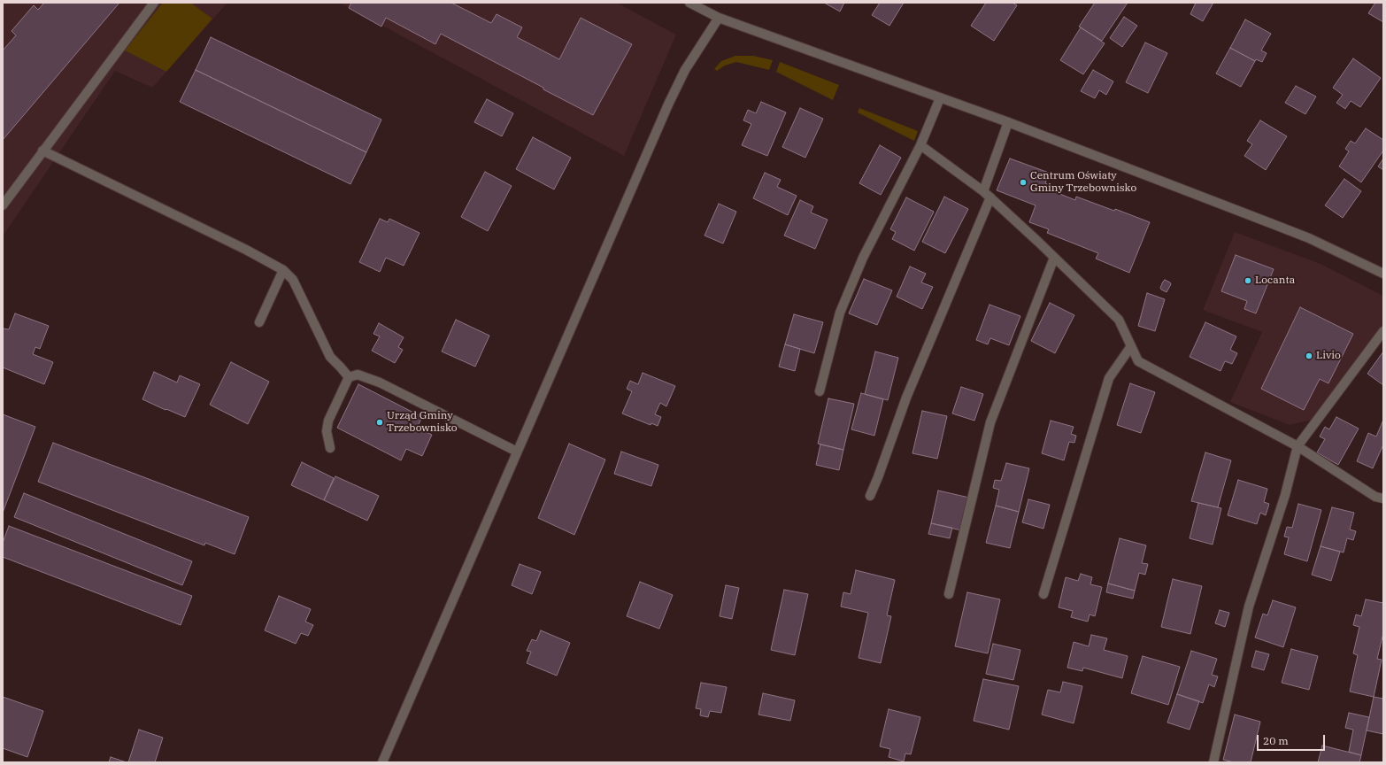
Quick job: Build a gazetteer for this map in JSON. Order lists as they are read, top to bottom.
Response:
{
  "places": [
    "Centrum Oświaty Gminy Trzebownisko",
    "Locanta",
    "Livio",
    "Urząd Gminy Trzebownisko"
  ],
  "scale_bar": "20 m"
}
